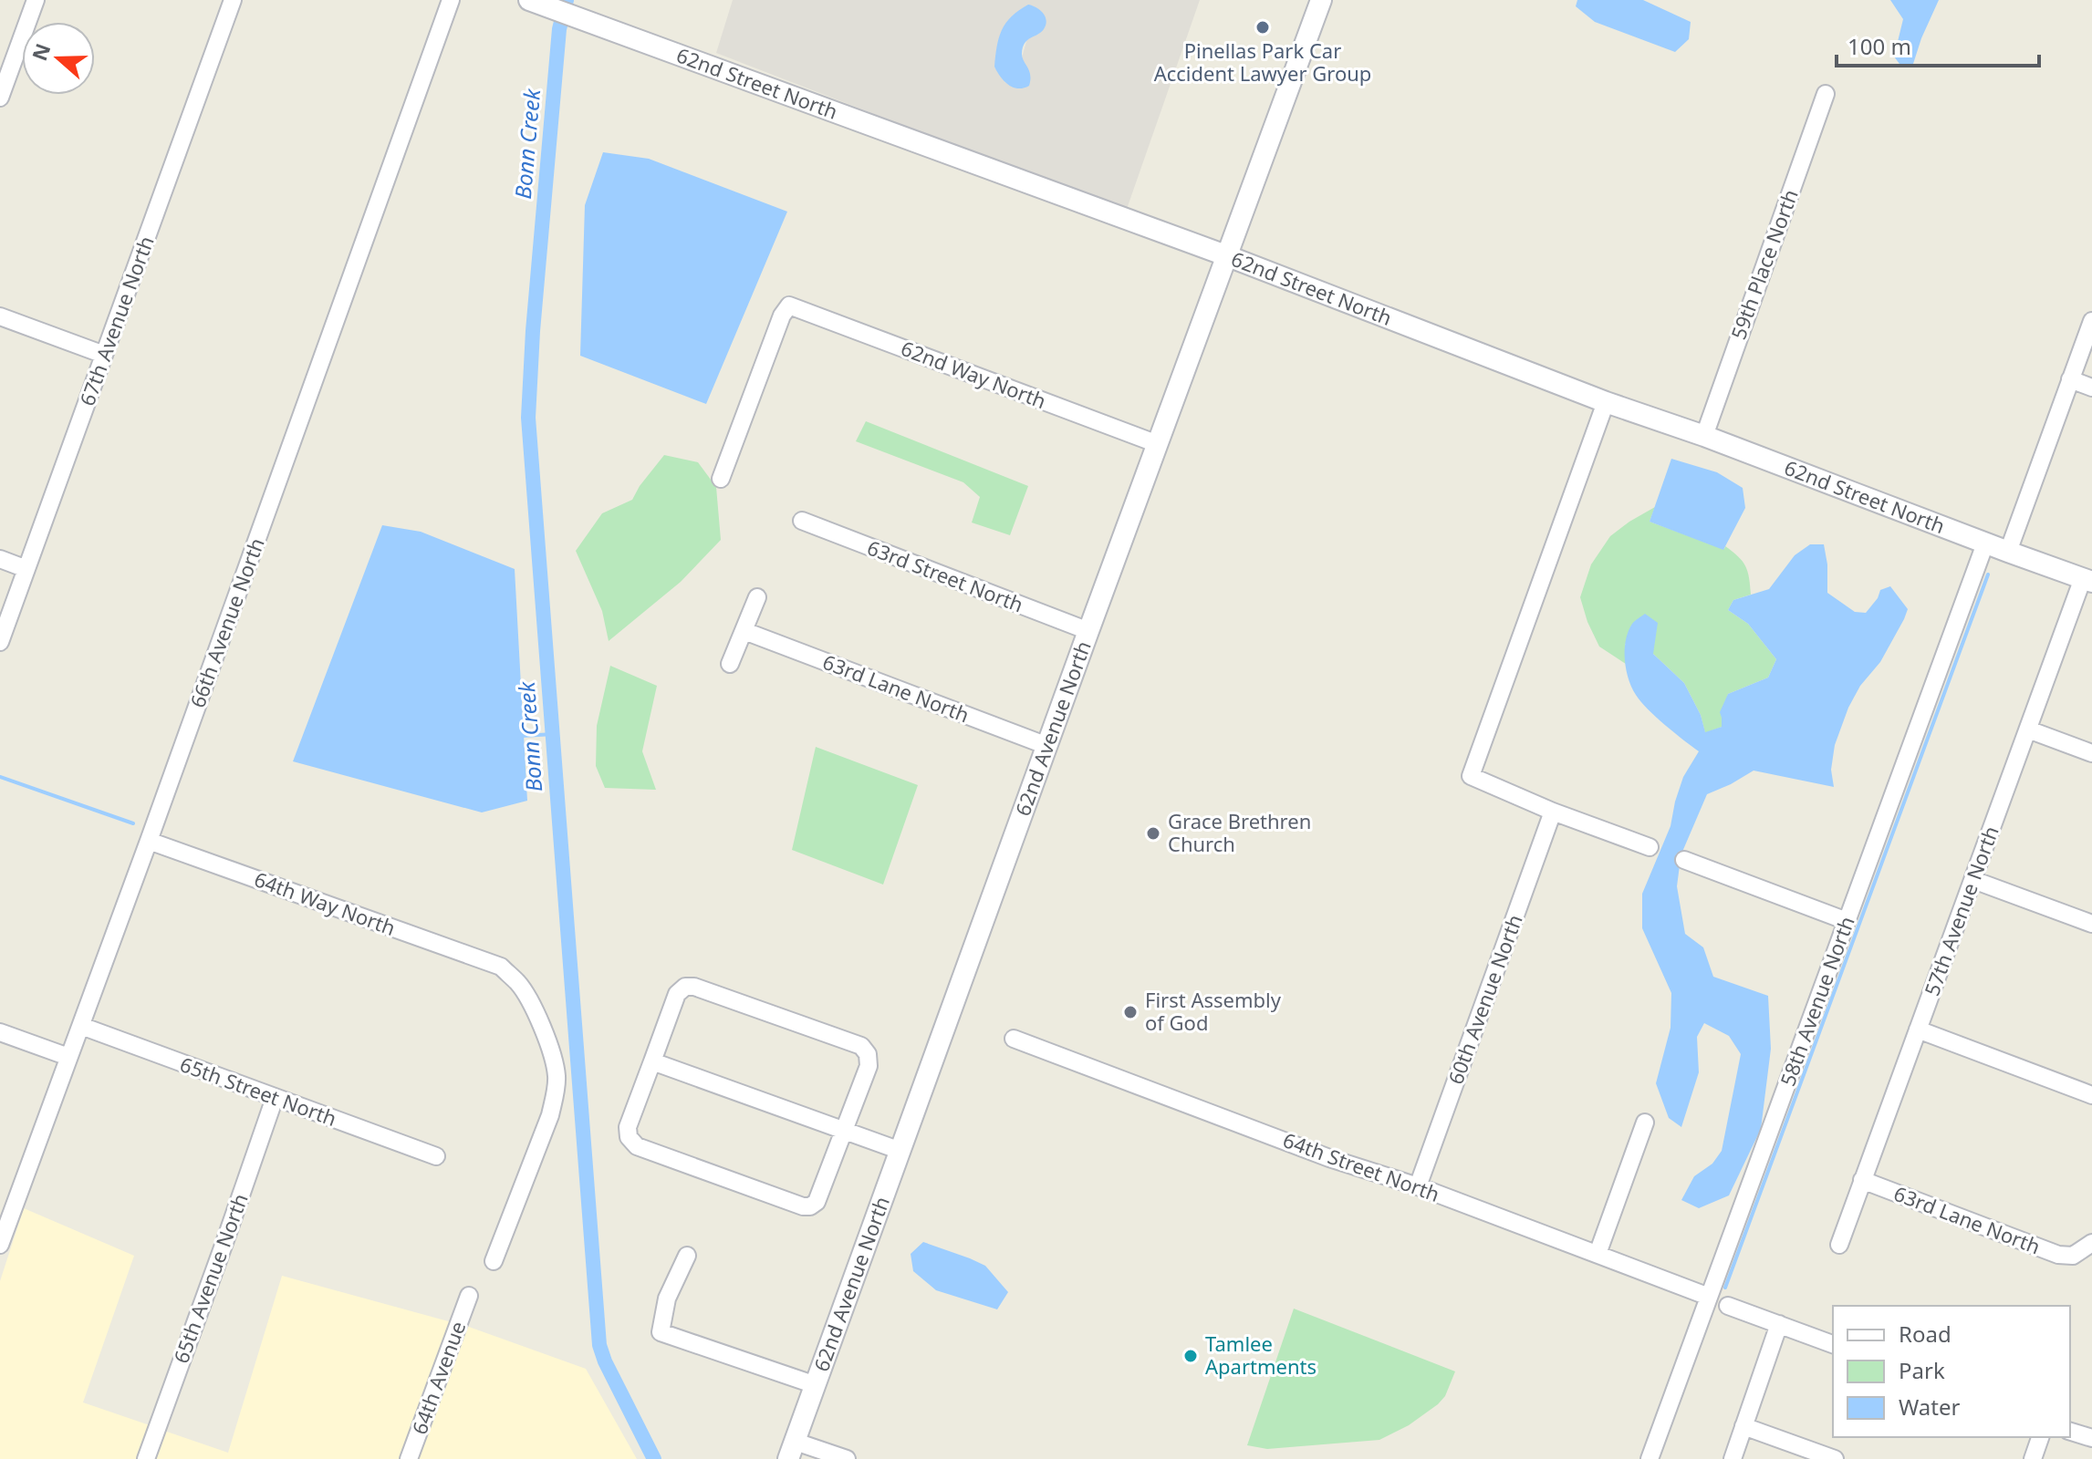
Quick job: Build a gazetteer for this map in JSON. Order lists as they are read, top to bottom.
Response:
{
  "streets": {
    "street": [
      "62nd Street North",
      "59th Place North",
      "67th Avenue North",
      "62nd Way North",
      "63rd Street North",
      "66th Avenue North",
      "63rd Lane North",
      "62nd Avenue North",
      "64th Way North",
      "57th Avenue North",
      "60th Avenue North",
      "58th Avenue North",
      "65th Street North",
      "64th Street North",
      "65th Avenue North",
      "64th Avenue"
    ]
  },
  "crossings": [
    ["62nd Street North", "59th Place North"],
    ["62nd Street North", "62nd Avenue North"],
    ["62nd Street North", "57th Avenue North"],
    ["62nd Street North", "58th Avenue North"],
    ["62nd Way North", "62nd Avenue North"],
    ["63rd Street North", "62nd Avenue North"],
    ["66th Avenue North", "64th Way North"],
    ["66th Avenue North", "65th Street North"],
    ["63rd Lane North", "62nd Avenue North"],
    ["63rd Lane North", "57th Avenue North"],
    ["60th Avenue North", "64th Street North"],
    ["58th Avenue North", "64th Street North"],
    ["65th Street North", "65th Avenue North"]
  ],
  "water": ["Bonn Creek"],
  "places": [
    "Pinellas Park Car Accident Lawyer Group",
    "Grace Brethren Church",
    "First Assembly of God",
    "Tamlee Apartments"
  ],
  "legend": ["Road", "Park", "Water"],
  "scale_bar": "100 m",
  "north": "left"
}
